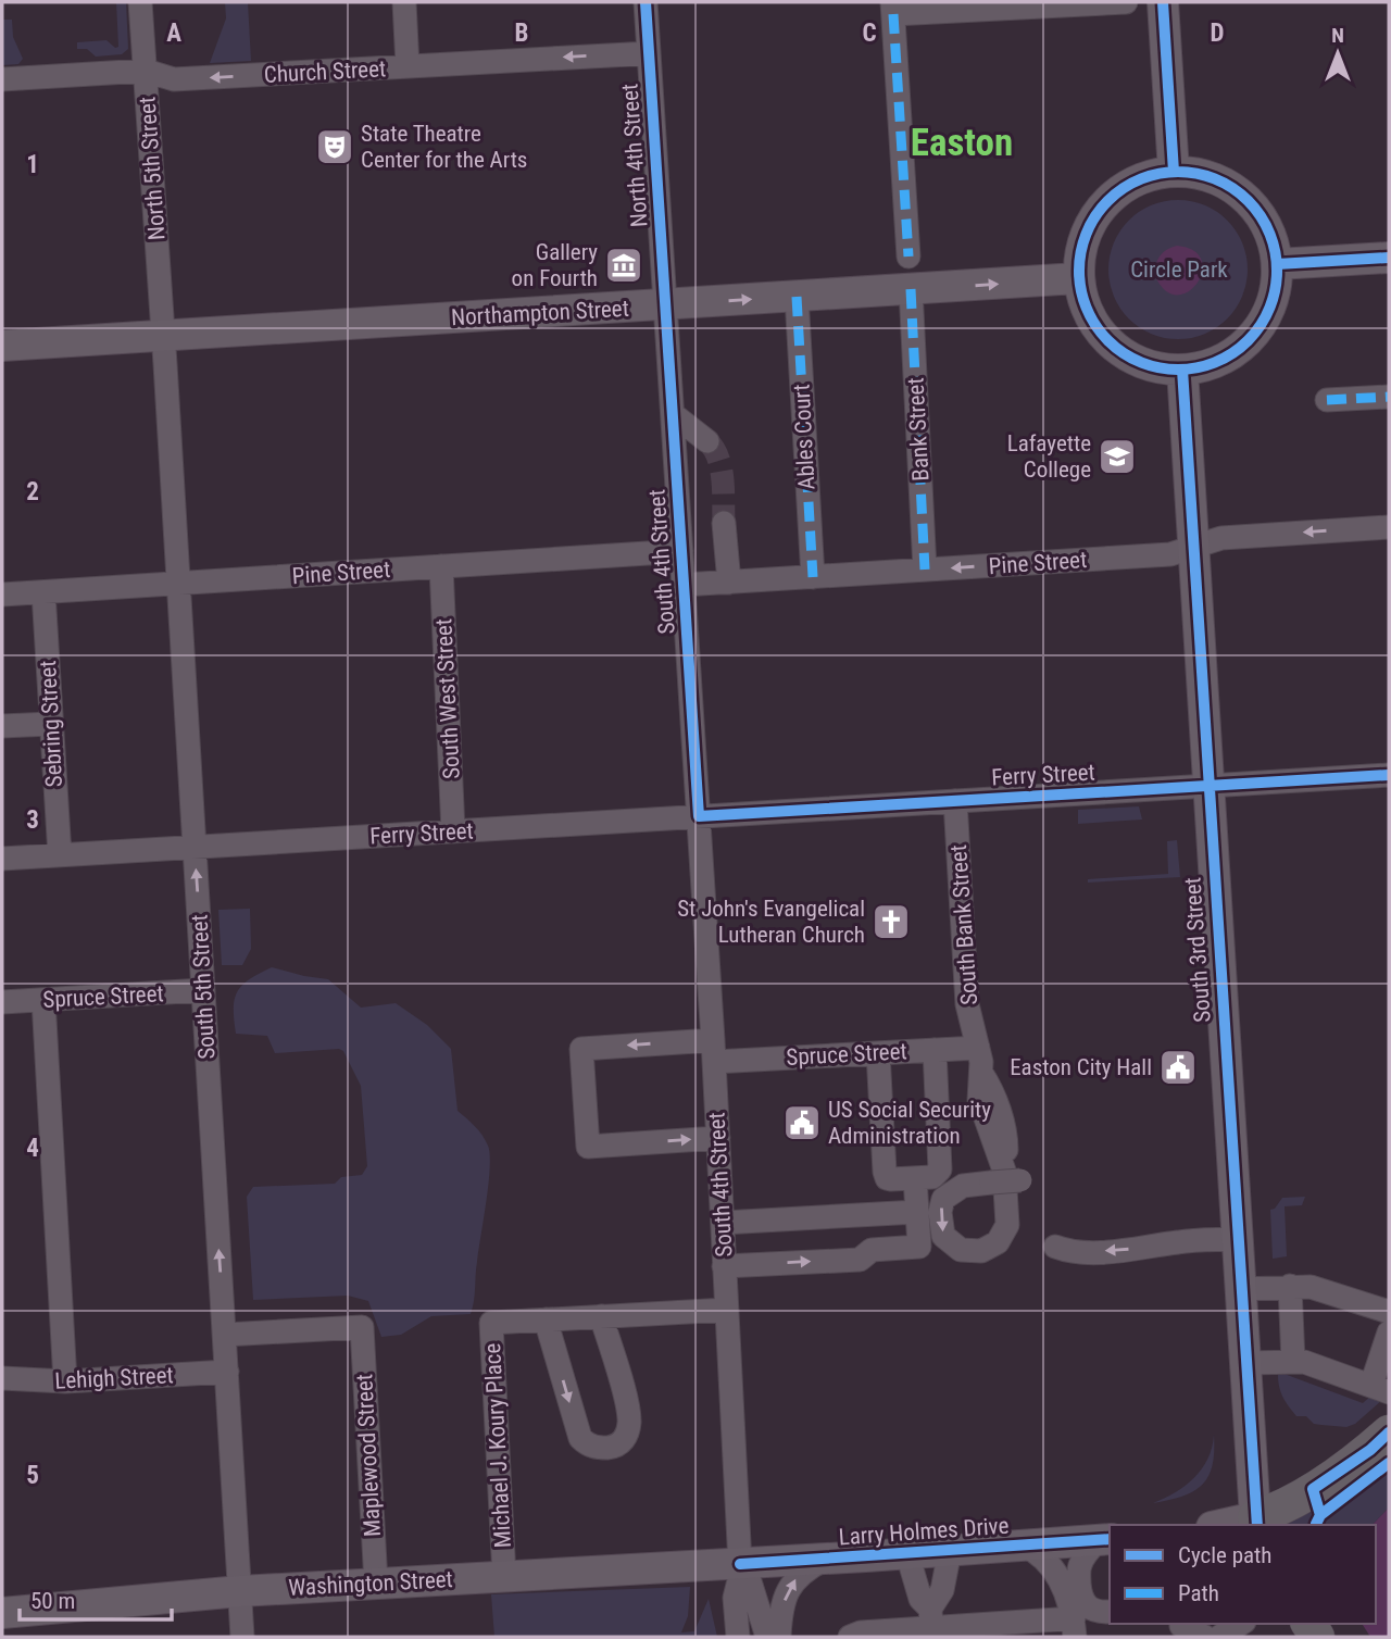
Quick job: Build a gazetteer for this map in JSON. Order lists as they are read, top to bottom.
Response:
{
  "streets": {
    "main road": [
      "Northampton Street",
      "South 3rd Street",
      "Larry Holmes Drive",
      "Washington Street"
    ],
    "street": [
      "Church Street",
      "North 4th Street",
      "North 5th Street",
      "Bank Street",
      "Ables Court",
      "South 4th Street",
      "Pine Street",
      "South West Street",
      "Sebring Street",
      "Ferry Street",
      "South Bank Street",
      "South 5th Street",
      "Spruce Street",
      "Lehigh Street",
      "Michael J. Koury Place",
      "Maplewood Street"
    ]
  },
  "crossings": [
    ["Church Street", "North 4th Street"],
    ["Church Street", "North 5th Street"],
    ["North 4th Street", "Northampton Street"],
    ["North 4th Street", "South 4th Street"],
    ["North 5th Street", "Northampton Street"],
    ["North 5th Street", "South 5th Street"],
    ["Northampton Street", "Bank Street"],
    ["Northampton Street", "Ables Court"],
    ["Northampton Street", "South 4th Street"],
    ["Northampton Street", "South 3rd Street"],
    ["Northampton Street", "South 5th Street"],
    ["Bank Street", "Pine Street"],
    ["Ables Court", "Pine Street"],
    ["South 4th Street", "Pine Street"],
    ["South 4th Street", "Ferry Street"],
    ["South 4th Street", "Spruce Street"],
    ["South 4th Street", "Michael J. Koury Place"],
    ["South 4th Street", "Larry Holmes Drive"],
    ["South 4th Street", "Washington Street"],
    ["Pine Street", "South West Street"],
    ["Pine Street", "Sebring Street"],
    ["Pine Street", "South 3rd Street"],
    ["Pine Street", "South 5th Street"],
    ["South West Street", "Ferry Street"],
    ["Sebring Street", "Ferry Street"],
    ["Ferry Street", "South Bank Street"],
    ["Ferry Street", "South 3rd Street"],
    ["Ferry Street", "South 5th Street"],
    ["South Bank Street", "Spruce Street"],
    ["South 5th Street", "Spruce Street"],
    ["South 5th Street", "Lehigh Street"],
    ["South 5th Street", "Maplewood Street"],
    ["South 5th Street", "Washington Street"],
    ["Michael J. Koury Place", "Washington Street"],
    ["Maplewood Street", "Washington Street"],
    ["Larry Holmes Drive", "Washington Street"]
  ],
  "one_way": ["Church Street"],
  "districts": ["Easton"],
  "parks": ["Circle Park"],
  "places": {
    "theatre": ["State Theatre Center for the Arts"],
    "museum": ["Gallery on Fourth"],
    "school or university": ["Lafayette College"],
    "church": ["St John's Evangelical Lutheran Church"],
    "public building": ["Easton City Hall", "US Social Security Administration"]
  },
  "legend": ["Cycle path", "Path"],
  "scale_bar": "50 m",
  "north": "top",
  "grid": {
    "columns": [
      "A",
      "B",
      "C",
      "D"
    ],
    "rows": [
      "1",
      "2",
      "3",
      "4",
      "5"
    ]
  }
}
